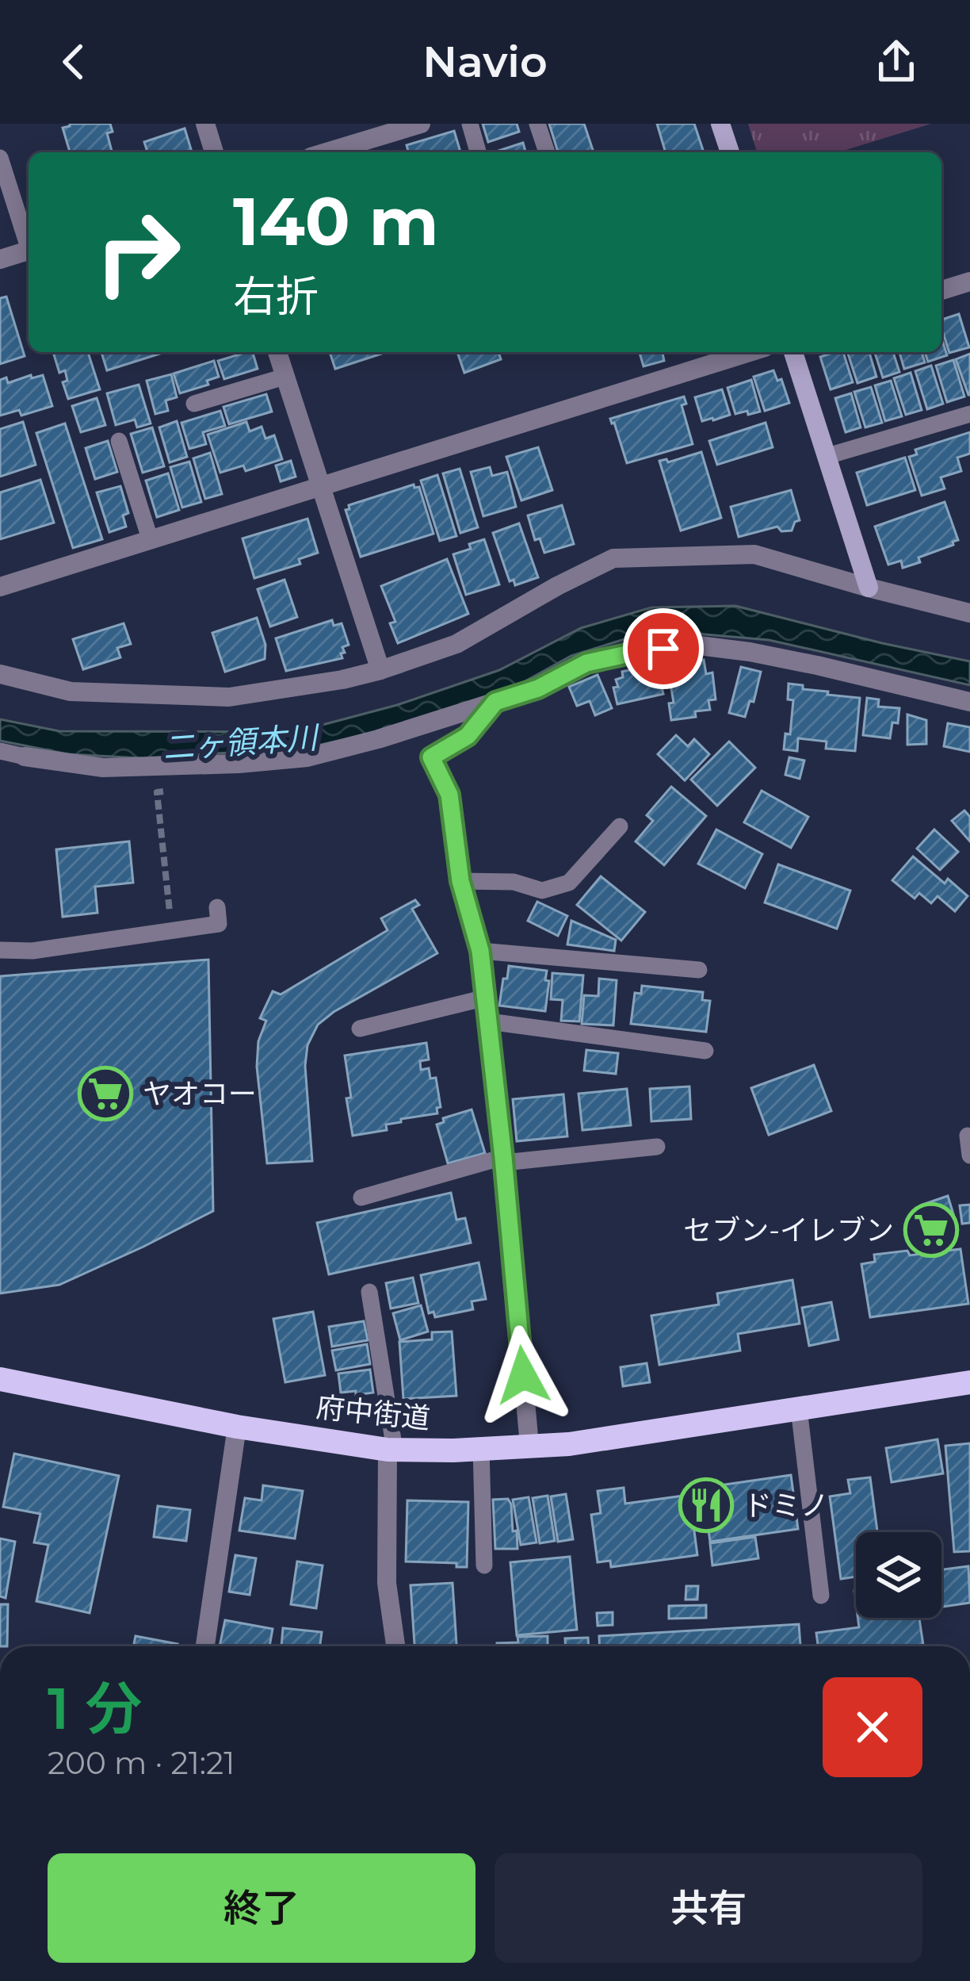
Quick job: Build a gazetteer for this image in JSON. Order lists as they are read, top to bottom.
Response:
{
  "streets": {
    "main road": ["府中街道"]
  },
  "water": ["二ヶ領本川"],
  "places": {
    "supermarket": ["ヤオコー", "セブン-イレブン"],
    "restaurant": ["ドミノ"]
  },
  "page": {
    "header": "Navio",
    "turn": ["140 m", "右折"],
    "heading": ["1 分", "200 m · 21:21"],
    "buttons": ["終了", "共有"]
  }
}
